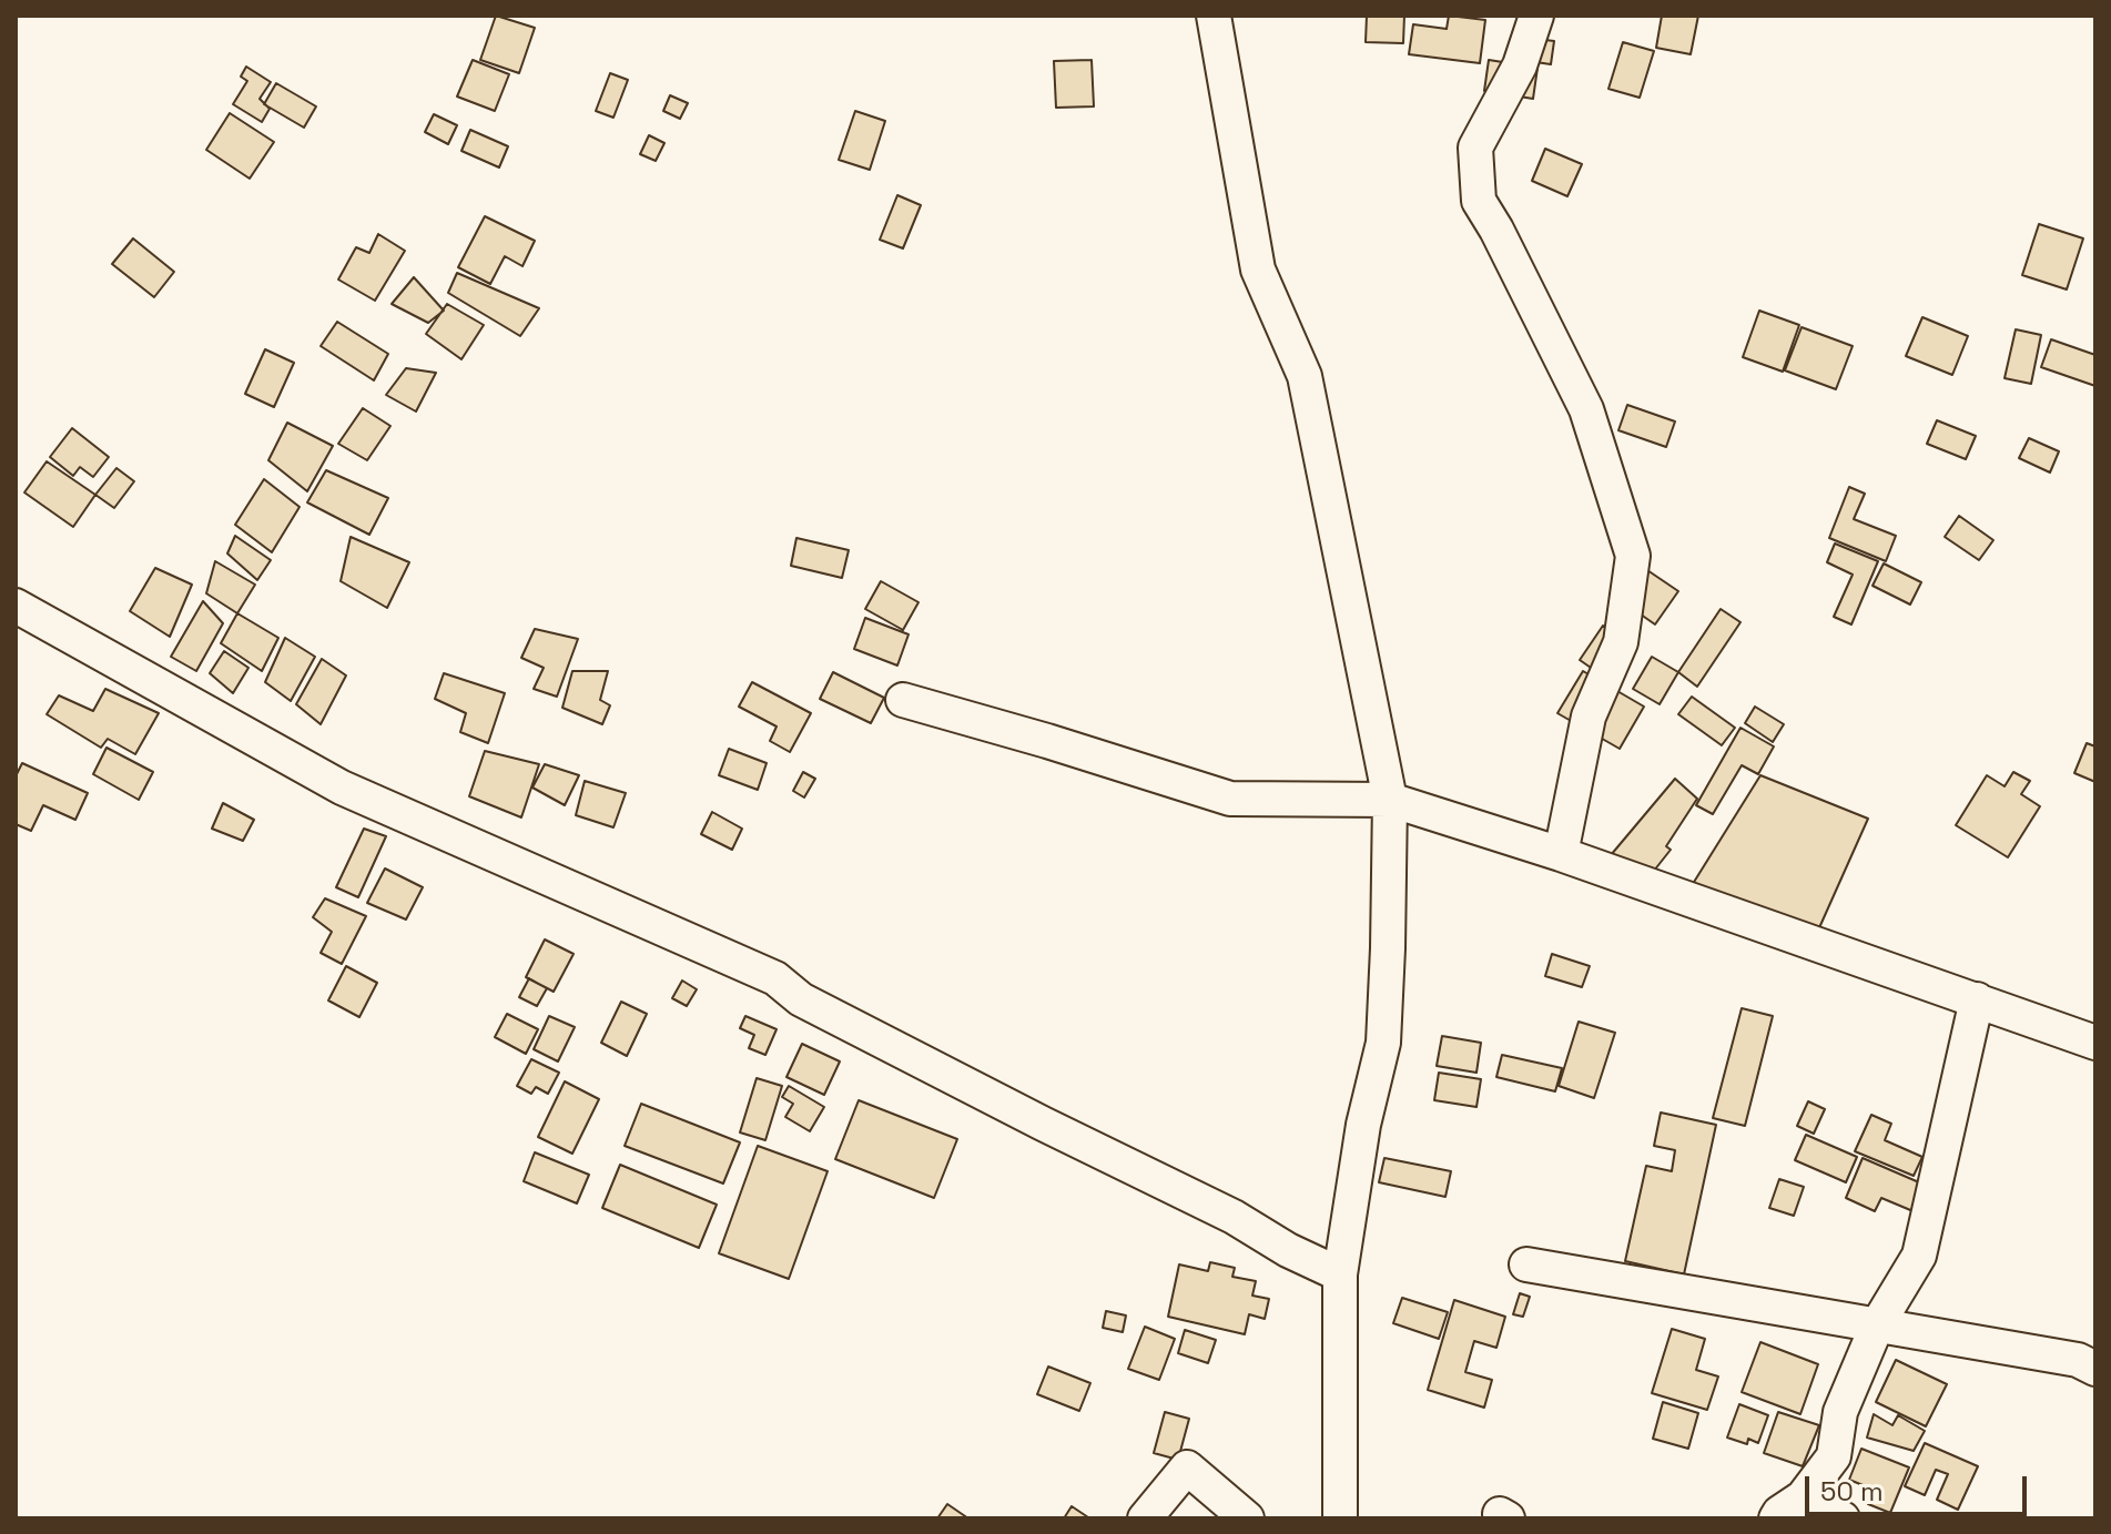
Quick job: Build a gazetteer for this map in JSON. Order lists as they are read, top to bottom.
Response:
{
  "scale_bar": "50 m"
}
